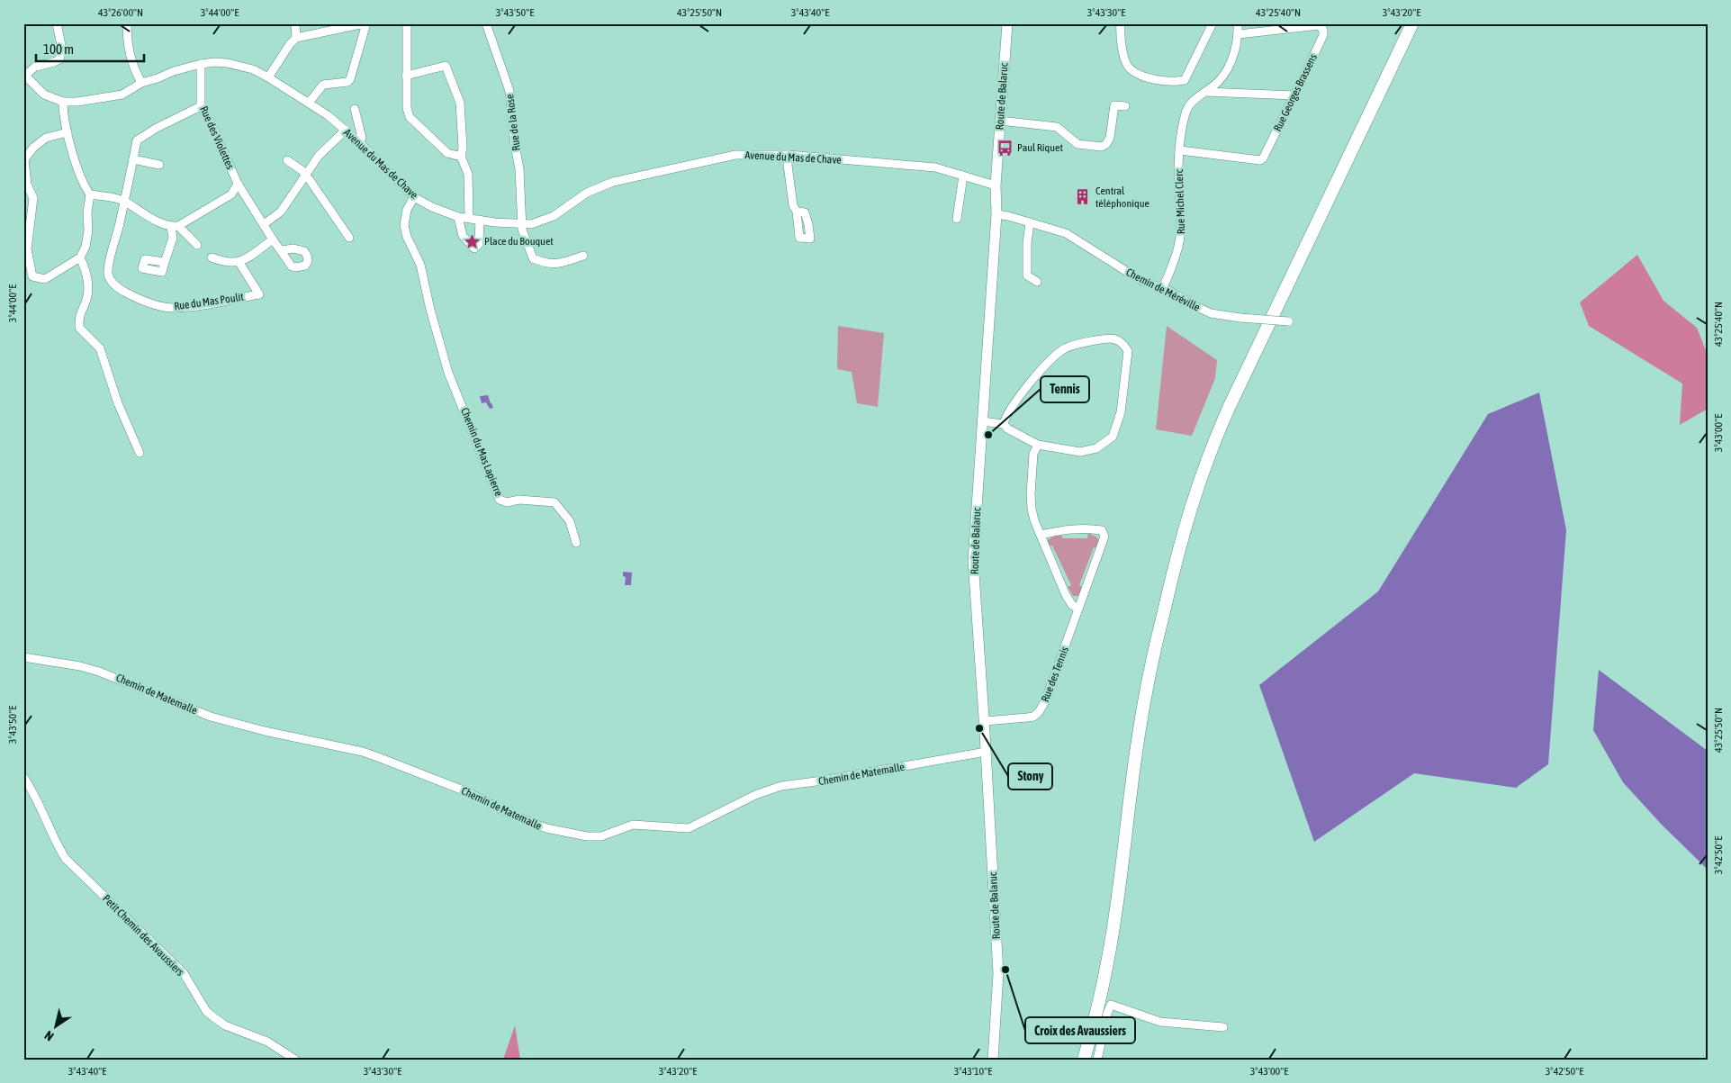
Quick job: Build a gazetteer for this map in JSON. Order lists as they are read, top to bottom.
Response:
{
  "streets": {
    "street": [
      "Rue Georges Brassens",
      "Route de Balaruc",
      "Rue de la Rose",
      "Rue des Violettes",
      "Avenue du Mas de Chave",
      "Rue Michel Clerc",
      "Chemin de Méréville",
      "Rue du Mas Poulit",
      "Chemin du Mas Lapierre",
      "Rue des Tennis",
      "Chemin de Matemalle",
      "Petit Chemin des Avaussiers"
    ]
  },
  "crossings": [
    ["Rue Georges Brassens", "Rue Michel Clerc"],
    ["Route de Balaruc", "Avenue du Mas de Chave"],
    ["Route de Balaruc", "Chemin de Méréville"],
    ["Route de Balaruc", "Rue des Tennis"],
    ["Route de Balaruc", "Chemin de Matemalle"],
    ["Rue de la Rose", "Avenue du Mas de Chave"],
    ["Rue des Violettes", "Avenue du Mas de Chave"],
    ["Rue des Violettes", "Rue du Mas Poulit"],
    ["Avenue du Mas de Chave", "Chemin du Mas Lapierre"],
    ["Rue Michel Clerc", "Chemin de Méréville"]
  ],
  "places": {
    "bus stop": ["Paul Riquet"],
    "building": ["Central téléphonique"],
    "place": ["Place du Bouquet"],
    "other": ["Tennis", "Stony", "Croix des Avaussiers"]
  },
  "scale_bar": "100 m",
  "north": "bottom left",
  "coordinates": [
    "43°26'00\"N",
    "3°44'00\"E",
    "3°43'50\"E",
    "43°25'50\"N",
    "3°43'40\"E",
    "3°43'30\"E",
    "43°25'40\"N",
    "3°43'20\"E",
    "3°43'00\"E",
    "3°42'50\"E",
    "3°43'10\"E"
  ]
}
